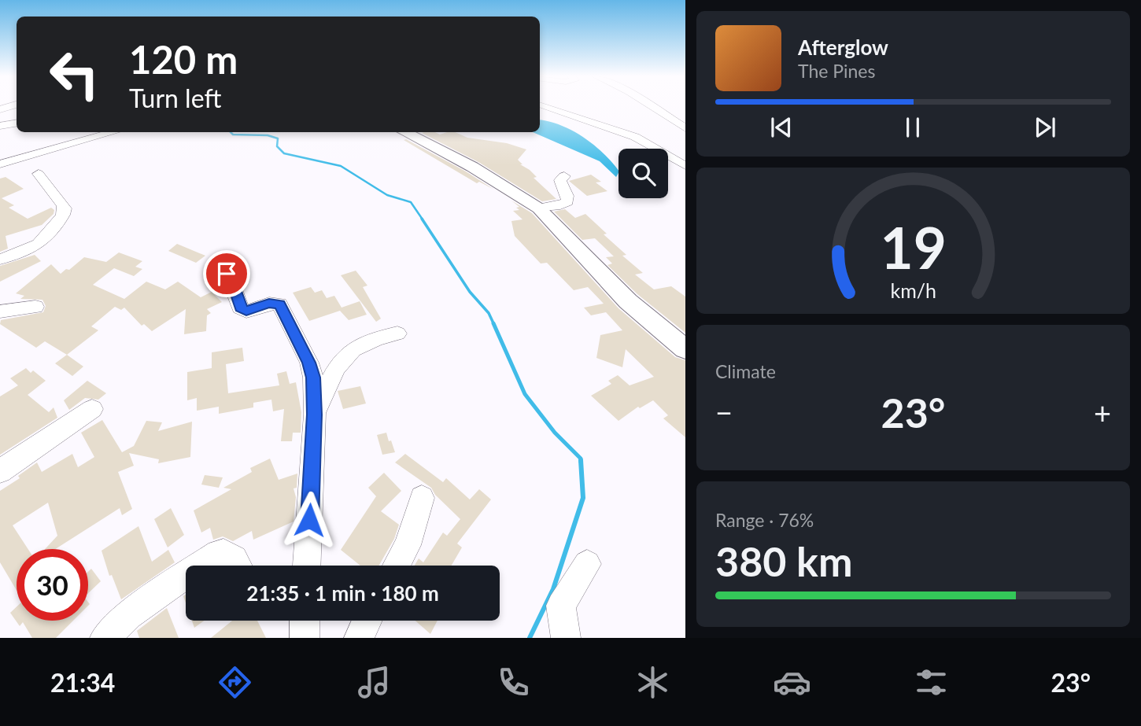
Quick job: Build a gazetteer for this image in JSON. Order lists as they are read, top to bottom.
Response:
{
  "page": {
    "turn": ["120 m", "Turn left"],
    "song": ["Afterglow", "The Pines"],
    "tile": [
      "Climate",
      ["Range · 76%", "380 km"]
    ],
    "heat": ["−", "23°", "+"],
    "limit": "30",
    "trip": "21:35 · 1 min · 180 m",
    "tabs": ["21:34", "23°"],
    "gauge": ["19", "km/h"]
  }
}
